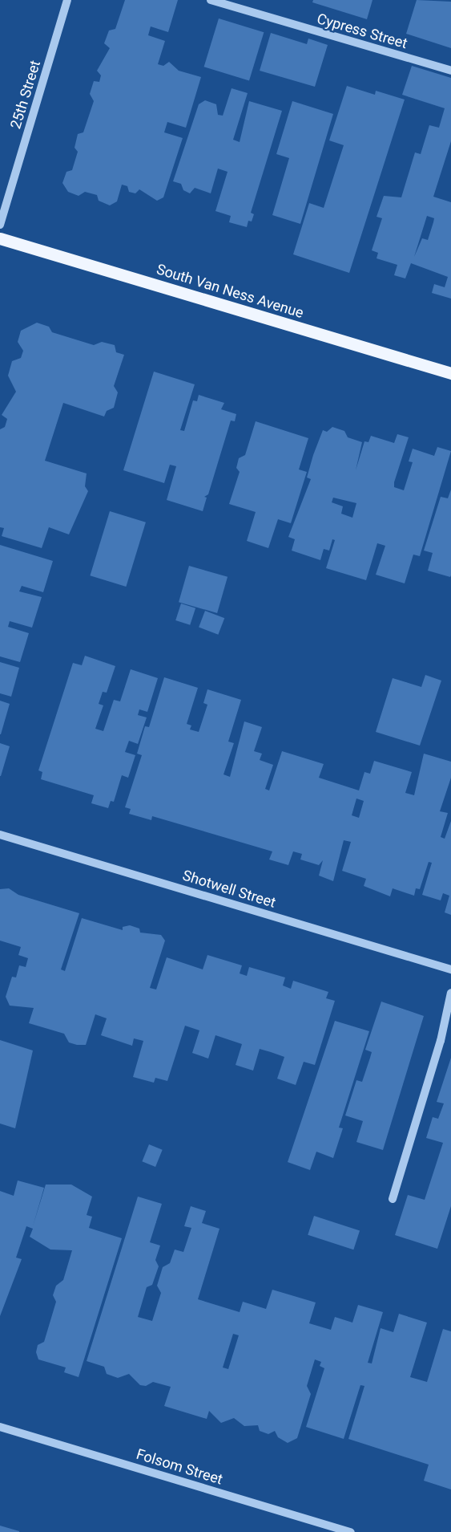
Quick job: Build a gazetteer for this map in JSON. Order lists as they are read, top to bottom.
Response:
{
  "streets": {
    "main road": ["South Van Ness Avenue"],
    "street": [
      "Cypress Street",
      "25th Street",
      "Shotwell Street",
      "Folsom Street"
    ]
  }
}
